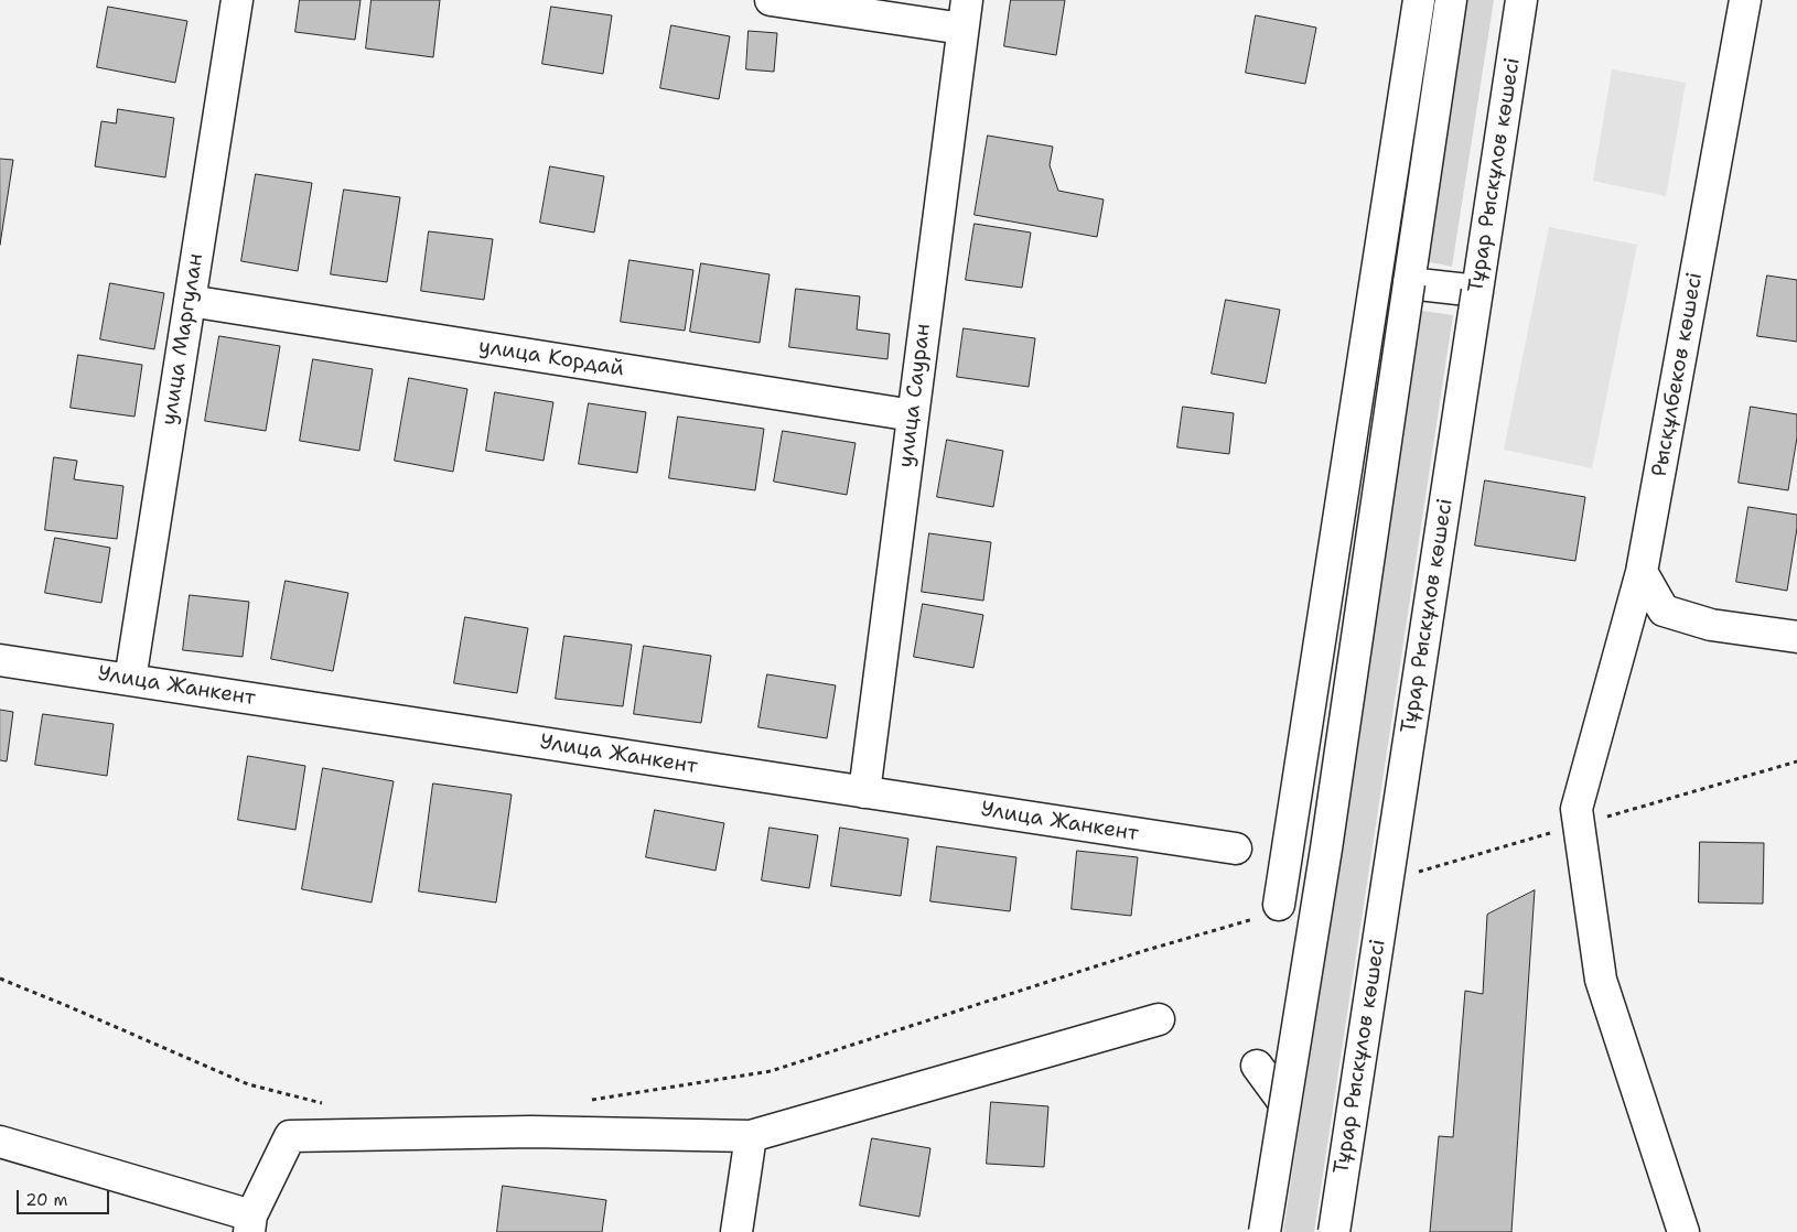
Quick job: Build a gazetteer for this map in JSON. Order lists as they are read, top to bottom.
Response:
{
  "streets": {
    "street": [
      "Тұрар Рыскұлов көшесі",
      "улица Маргулан",
      "улица Кордай",
      "Рысқұлбеков көшесі",
      "улица Сауран",
      "Улица Жанкент"
    ]
  },
  "crossings": [
    ["улица Маргулан", "улица Кордай"],
    ["улица Маргулан", "Улица Жанкент"],
    ["улица Кордай", "улица Сауран"],
    ["улица Сауран", "Улица Жанкент"]
  ],
  "scale_bar": "20 m"
}
